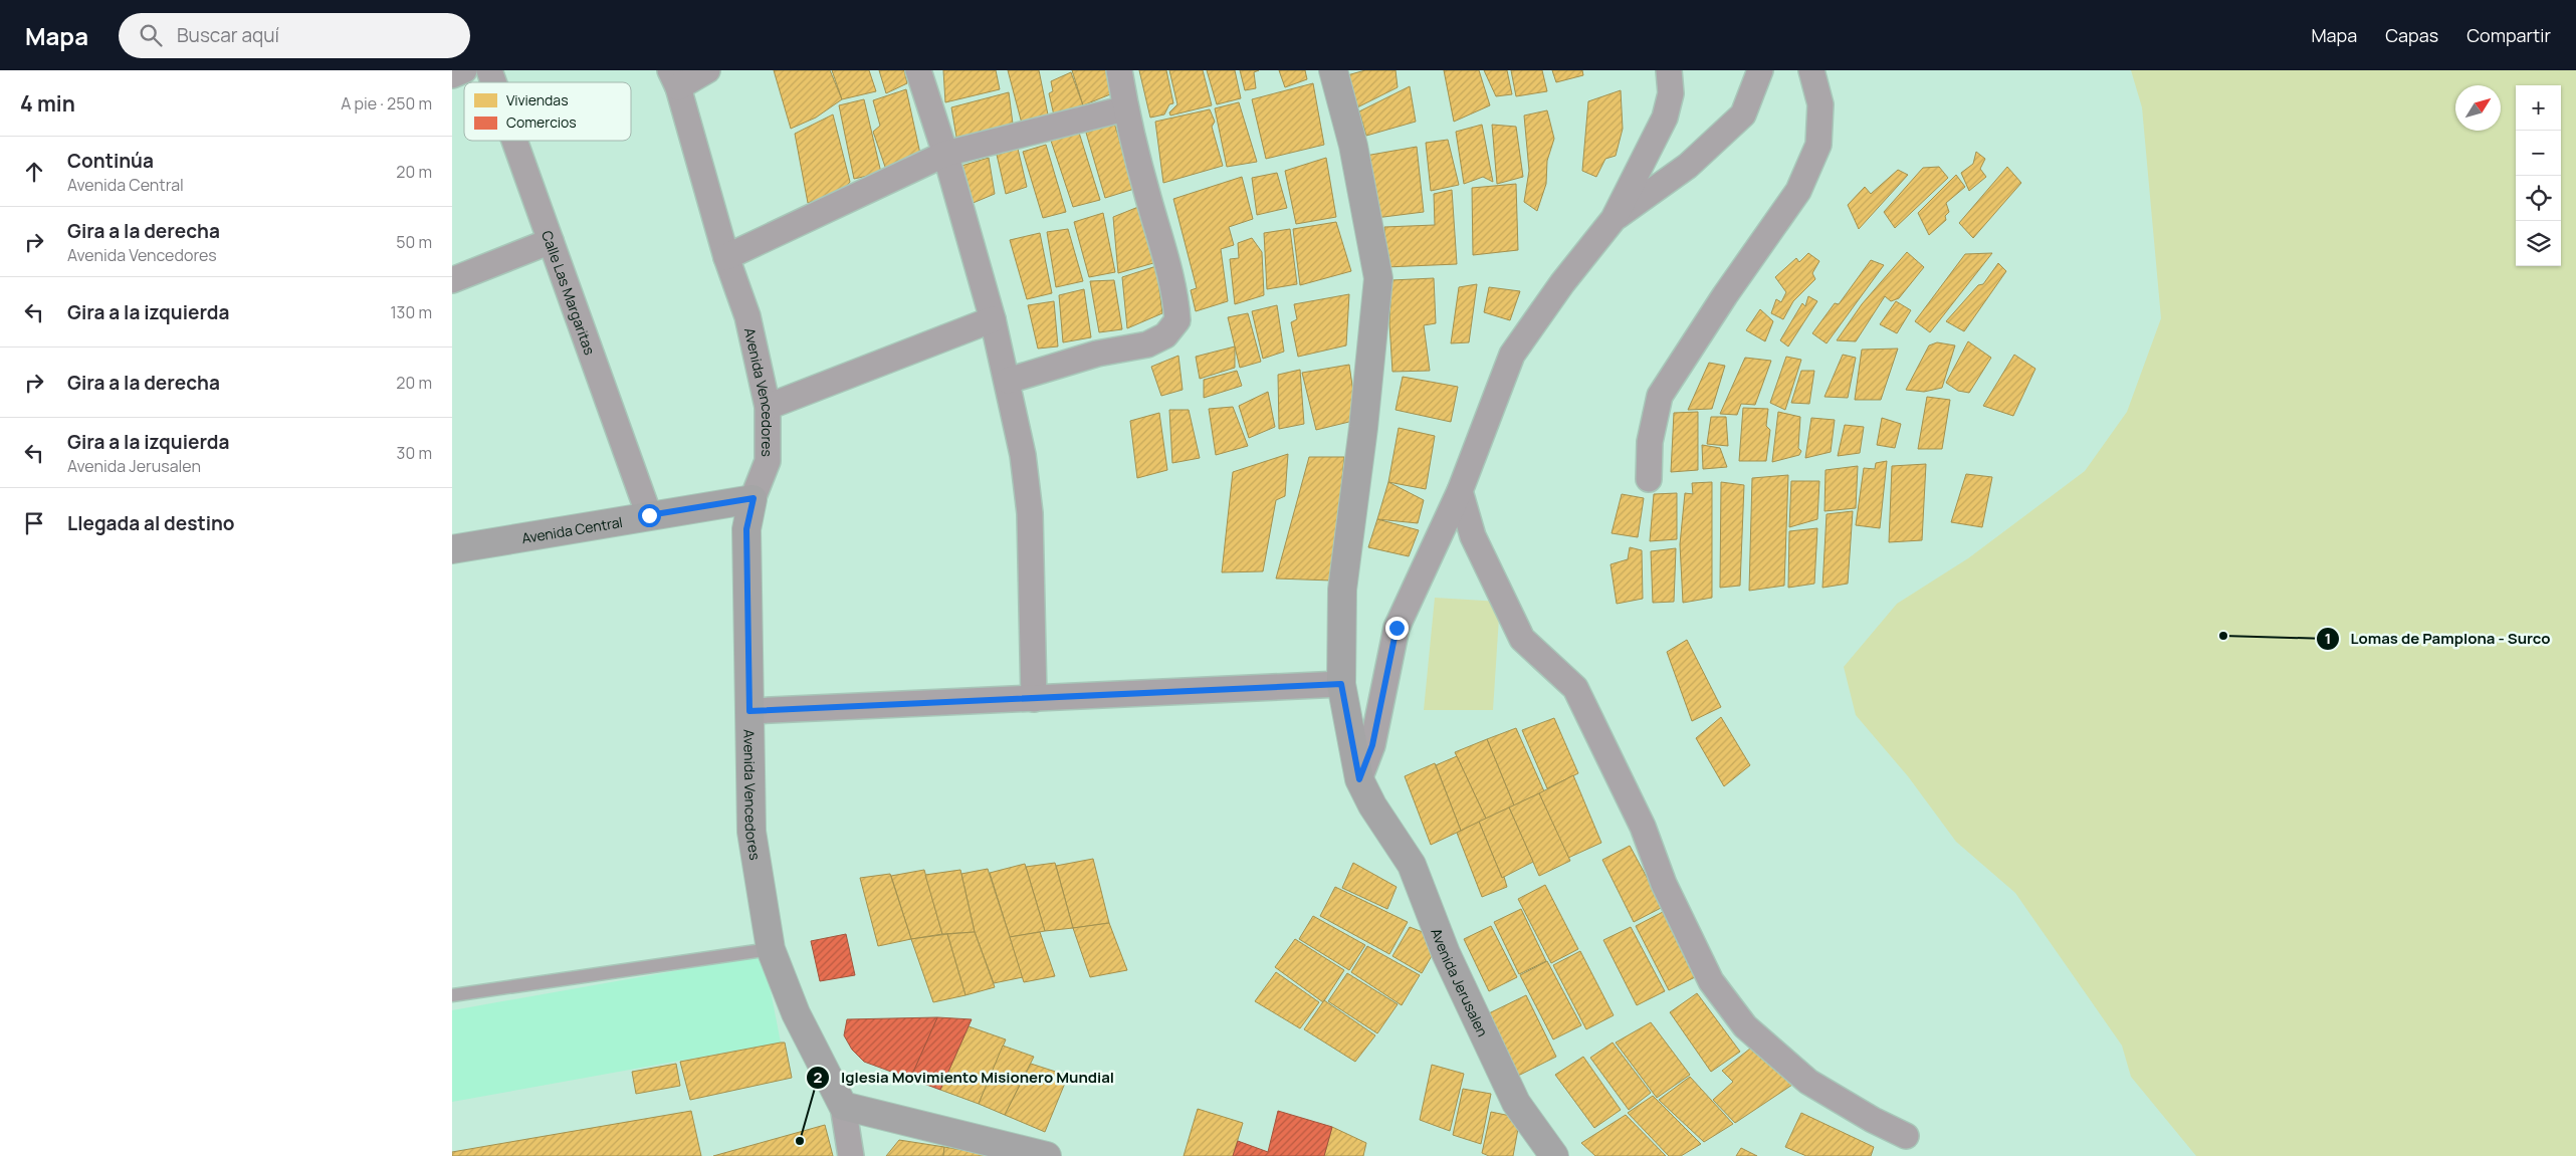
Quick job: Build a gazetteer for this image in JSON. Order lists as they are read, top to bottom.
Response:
{
  "streets": {
    "street": [
      "Calle Las Margaritas",
      "Avenida Vencedores",
      "Avenida Central",
      "Avenida Jerusalen"
    ]
  },
  "crossings": [
    ["Calle Las Margaritas", "Avenida Central"],
    ["Avenida Vencedores", "Avenida Central"]
  ],
  "places": ["Lomas de Pamplona - Surco", "Iglesia Movimiento Misionero Mundial"],
  "legend": ["Viviendas", "Comercios"],
  "north": "top right",
  "page": {
    "header": "Mapa",
    "search": "Buscar aquí",
    "nav": ["Mapa", "Capas", "Compartir"],
    "heading": ["4 min", "A pie · 250 m"],
    "map_buttons": ["+", "−"],
    "list": [
      ["Continúa", "Avenida Central", "20 m"],
      ["Gira a la derecha", "Avenida Vencedores", "50 m"],
      ["Gira a la izquierda", "130 m"],
      ["Gira a la derecha", "20 m"],
      ["Gira a la izquierda", "Avenida Jerusalen", "30 m"],
      "Llegada al destino"
    ]
  }
}
